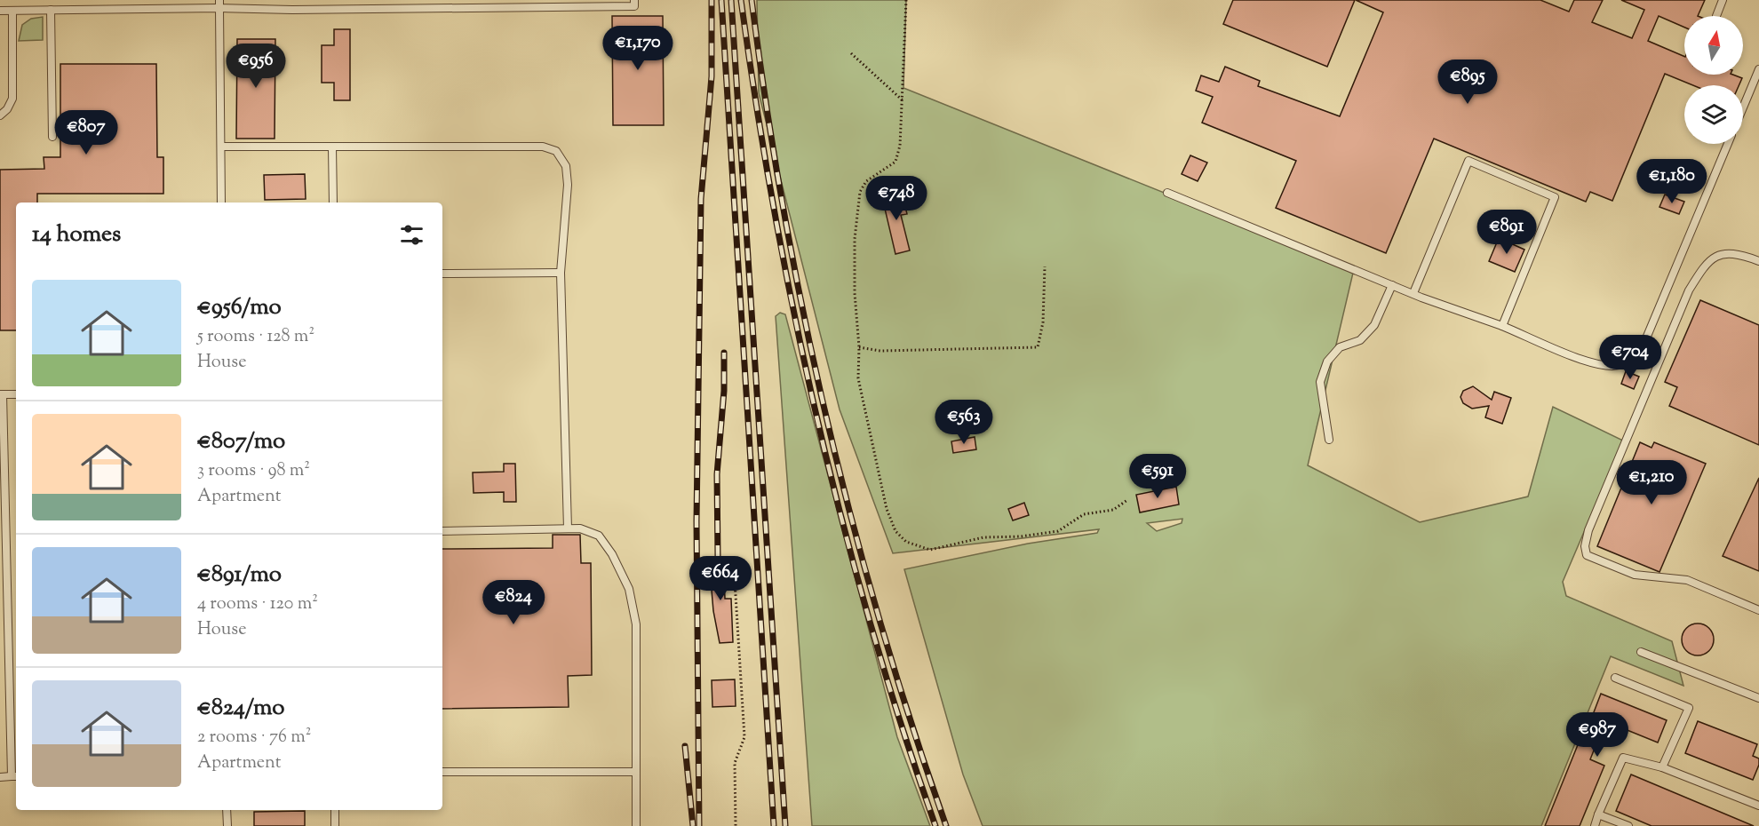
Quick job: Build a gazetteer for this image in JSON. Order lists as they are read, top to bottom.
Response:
{
  "north": "top",
  "page": {
    "price": [
      "€1,170",
      "€956",
      "€895",
      "€807",
      "€1,180",
      "€748",
      "€891",
      "€704",
      "€563",
      "€591",
      "€1,210",
      "€664",
      "€824",
      "€987"
    ],
    "heading": "14 homes",
    "list": [
      {
        "name": "€956/mo",
        "note": "5 rooms · 128 m² · House"
      },
      {
        "name": "€807/mo",
        "note": "3 rooms · 98 m² · Apartment"
      },
      {
        "name": "€891/mo",
        "note": "4 rooms · 120 m² · House"
      },
      {
        "name": "€824/mo",
        "note": "2 rooms · 76 m² · Apartment"
      }
    ]
  }
}
